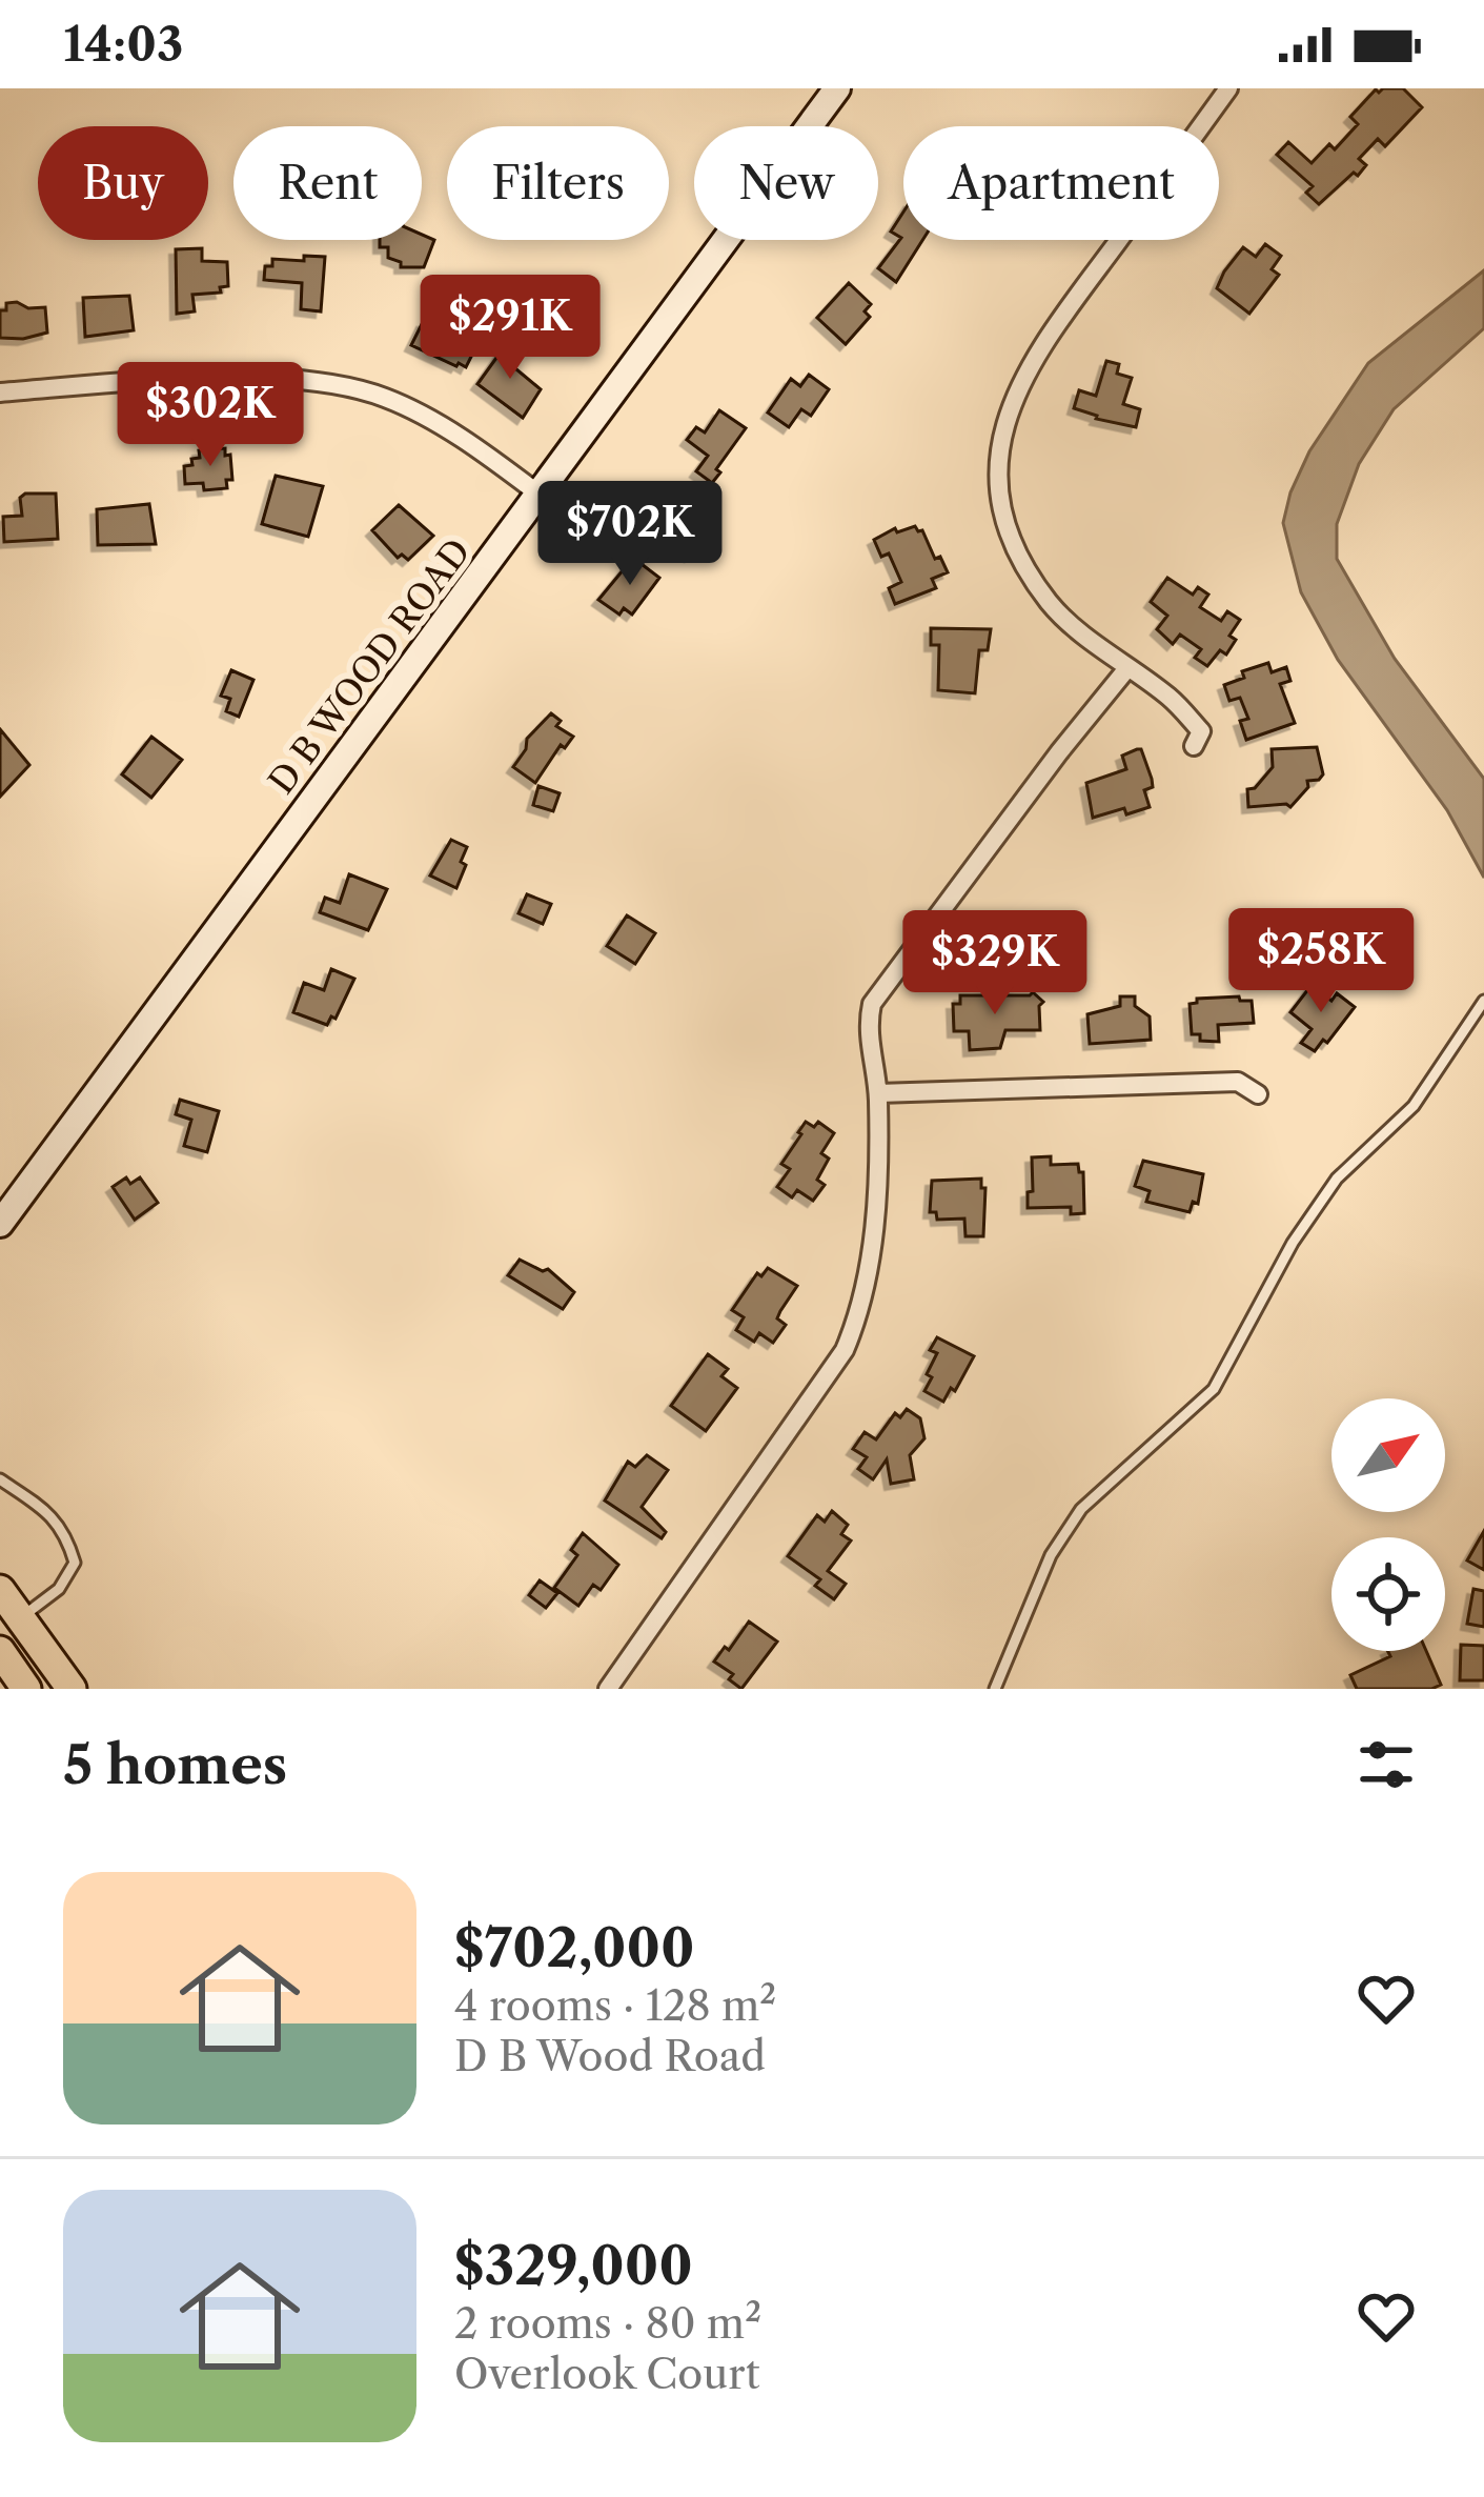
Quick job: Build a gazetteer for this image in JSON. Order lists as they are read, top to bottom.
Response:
{
  "streets": {
    "main road": ["D B WOOD ROAD"]
  },
  "north": "top right",
  "page": {
    "status": "14:03",
    "chip": [
      "Buy",
      "Rent",
      "Filters",
      "New",
      "Apartment"
    ],
    "price": [
      "$291K",
      "$302K",
      "$702K",
      "$258K",
      "$329K"
    ],
    "heading": "5 homes",
    "list": [
      {
        "name": "$702,000",
        "note": "4 rooms · 128 m² · D B Wood Road"
      },
      {
        "name": "$329,000",
        "note": "2 rooms · 80 m² · Overlook Court"
      }
    ]
  }
}
